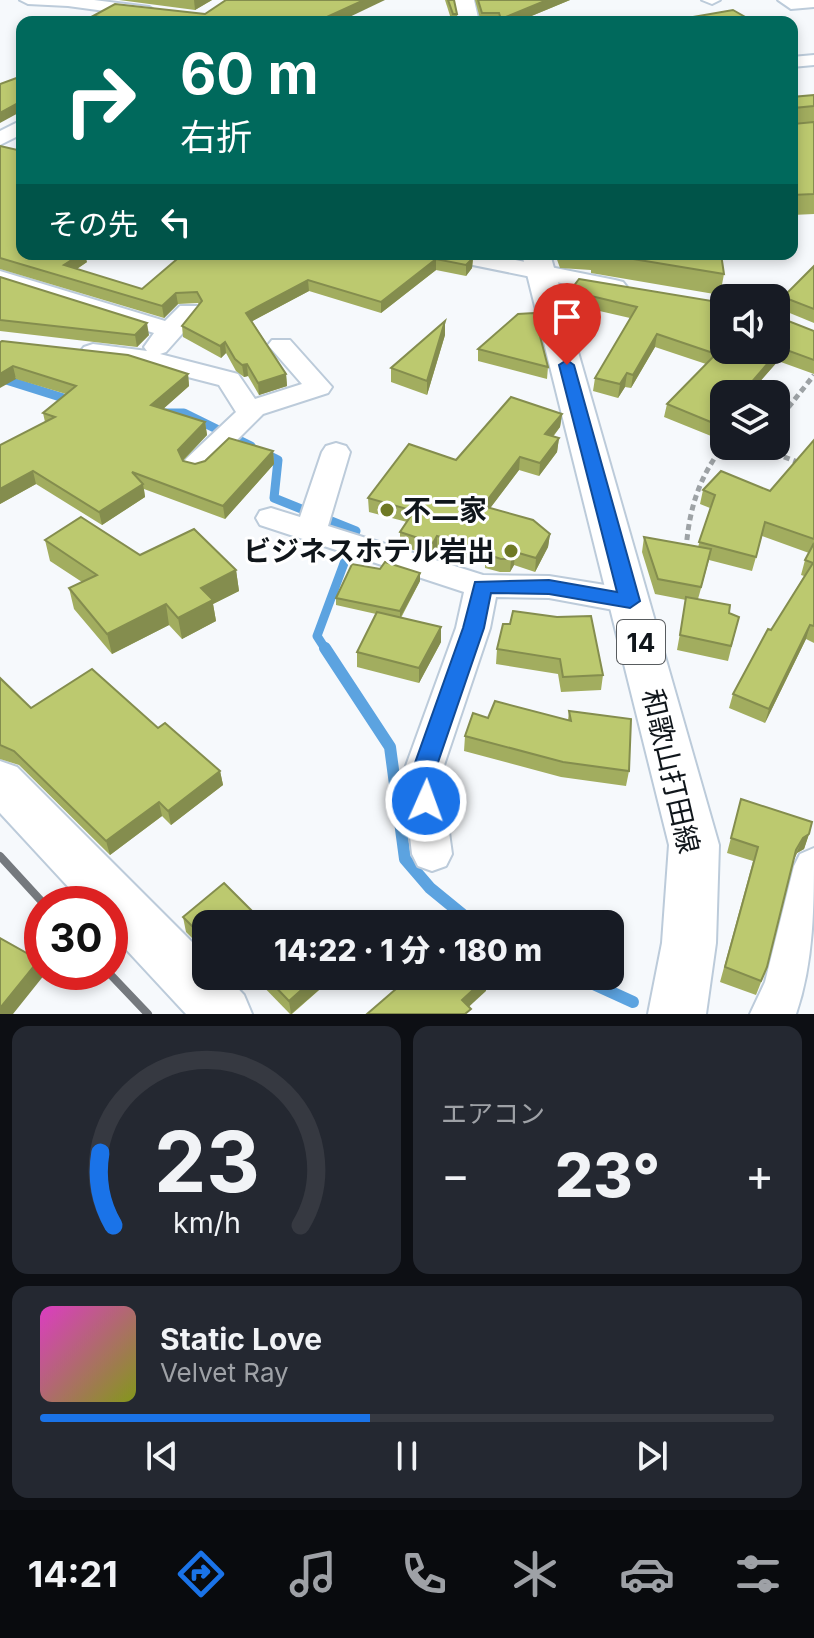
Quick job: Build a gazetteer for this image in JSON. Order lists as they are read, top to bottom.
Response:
{
  "streets": {
    "main road": ["14", "和歌山打田線"]
  },
  "places": ["不二家", "ビジネスホテル岩出"],
  "page": {
    "turn": ["60 m", "右折"],
    "then": "その先",
    "limit": "30",
    "trip": "14:22 · 1 分 · 180 m",
    "tile": "エアコン",
    "heat": ["−", "23°", "+"],
    "song": ["Static Love", "Velvet Ray"],
    "tabs": "14:21",
    "gauge": ["23", "km/h"]
  }
}
